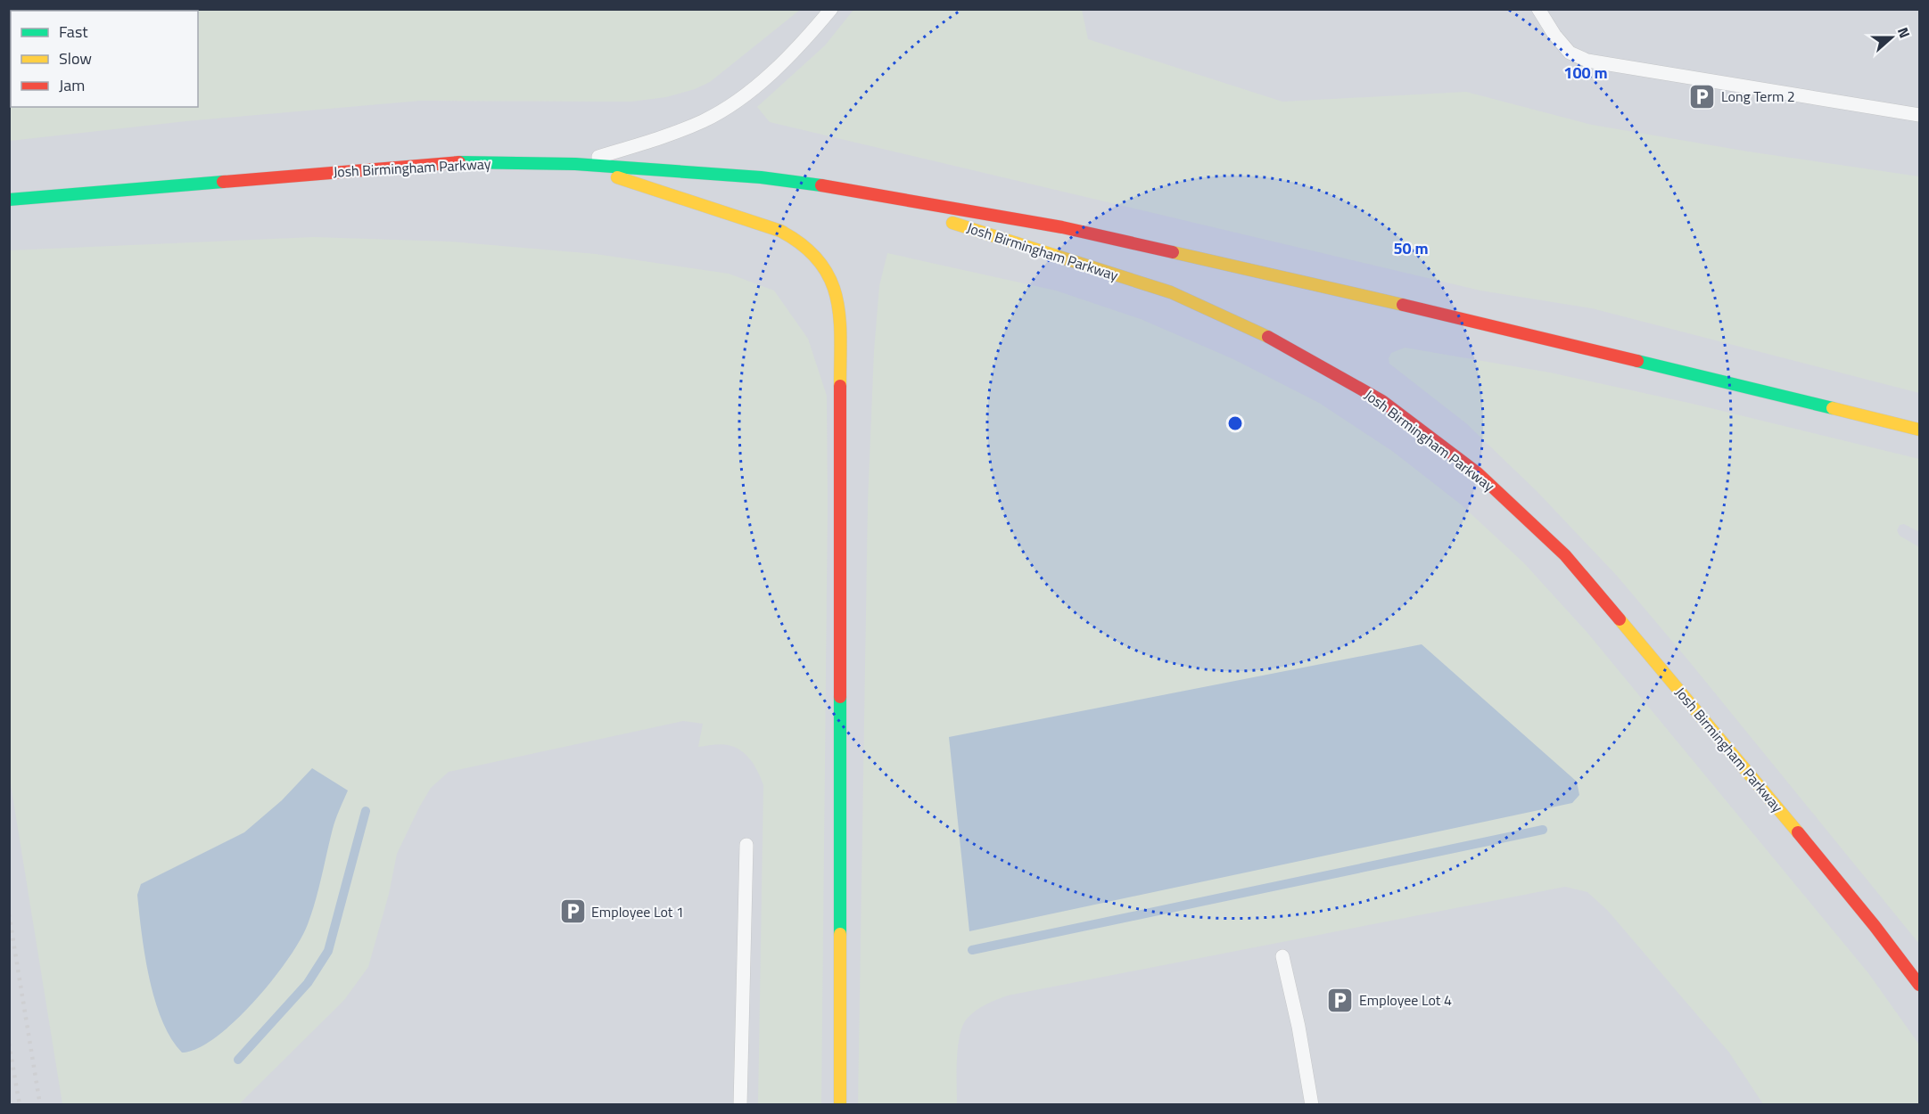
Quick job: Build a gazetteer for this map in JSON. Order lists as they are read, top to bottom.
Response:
{
  "streets": {
    "main road": ["Josh Birmingham Parkway"]
  },
  "places": {
    "parking": ["Long Term 2", "Employee Lot 1", "Employee Lot 4"]
  },
  "legend": ["Fast", "Slow", "Jam"],
  "north": "right",
  "rings": ["100 m", "50 m"]
}
